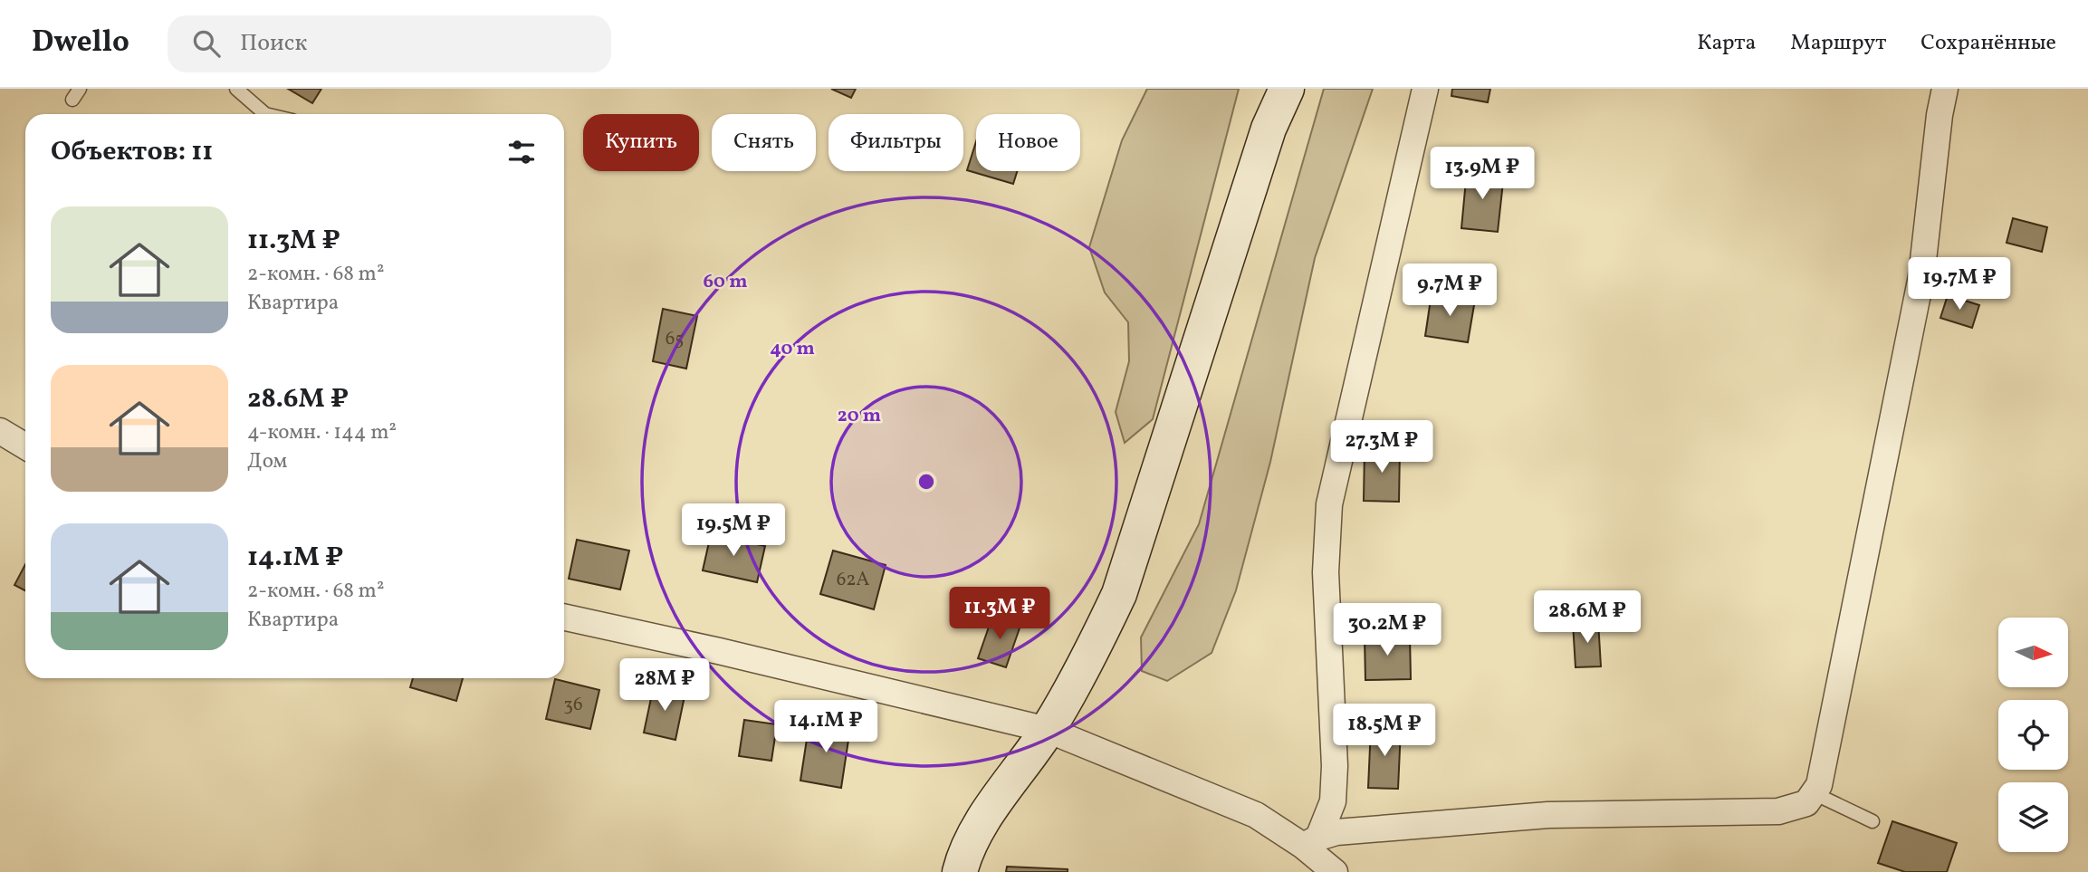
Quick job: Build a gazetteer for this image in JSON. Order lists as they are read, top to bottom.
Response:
{
  "house_numbers": ["65", "62А", "36"],
  "north": "right",
  "page": {
    "header": "Dwello",
    "search": "Поиск",
    "nav": ["Карта", "Маршрут", "Сохранённые"],
    "chip": [
      "Купить",
      "Снять",
      "Фильтры",
      "Новое"
    ],
    "heading": "Объектов: 11",
    "price": [
      "13.9M ₽",
      "19.7M ₽",
      "9.7M ₽",
      "27.3M ₽",
      "19.5M ₽",
      "11.3M ₽",
      "28.6M ₽",
      "30.2M ₽",
      "28M ₽",
      "14.1M ₽",
      "18.5M ₽"
    ],
    "list": [
      {
        "name": "11.3M ₽",
        "note": "2-комн. · 68 m² · Квартира"
      },
      {
        "name": "28.6M ₽",
        "note": "4-комн. · 144 m² · Дом"
      },
      {
        "name": "14.1M ₽",
        "note": "2-комн. · 68 m² · Квартира"
      }
    ]
  },
  "rings": ["60 m", "40 m", "20 m"]
}
